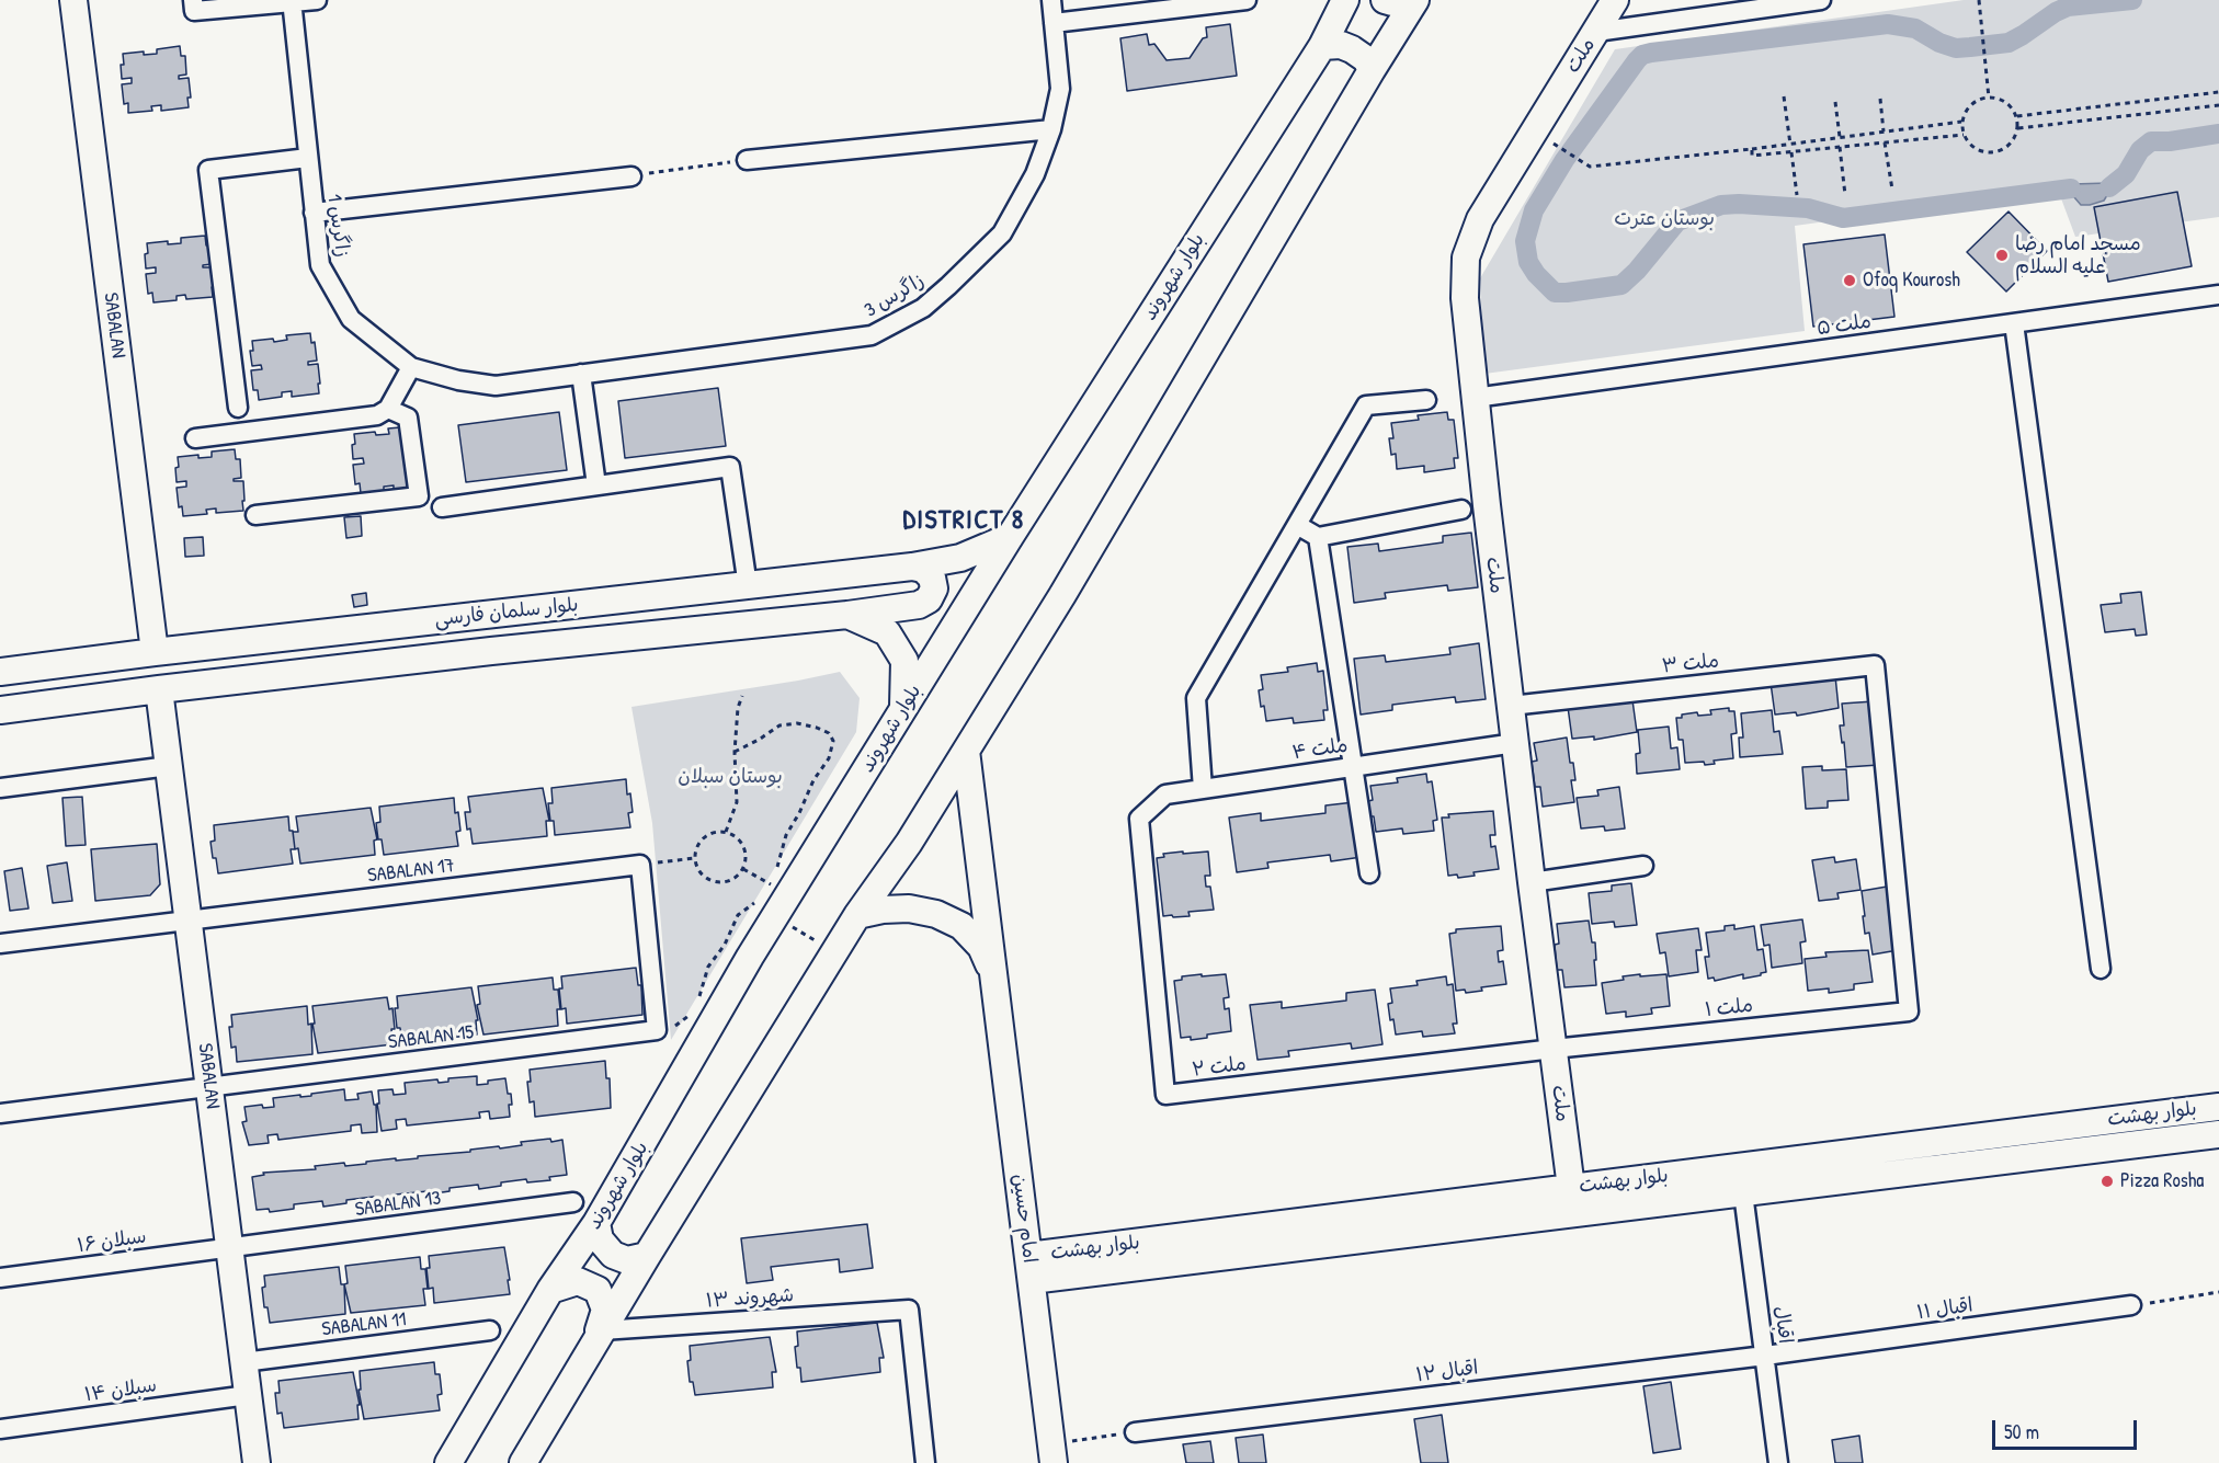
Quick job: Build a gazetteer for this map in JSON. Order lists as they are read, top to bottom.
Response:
{
  "streets": {
    "main road": [
      "ملت",
      "بلوار شهروند",
      "SABALAN",
      "بلوار سلمان فارسی",
      "بلوار بهشت",
      "امام حسین"
    ],
    "street": [
      "زاگرس 1",
      "زاگرس 3",
      "ملت ۵",
      "ملت ۳",
      "ملت ۴",
      "SABALAN 17",
      "ملت ۱",
      "SABALAN 15",
      "ملت ۲",
      "SABALAN 13",
      "سبلان ۱۶",
      "شهروند ۱۳",
      "اقبال ۱۱",
      "SABALAN 11",
      "اقبال",
      "اقبال ۱۲",
      "سبلان ۱۴"
    ]
  },
  "crossings": [
    ["ملت", "ملت ۵"],
    ["ملت", "ملت ۳"],
    ["ملت", "ملت ۴"],
    ["ملت", "ملت ۱"],
    ["ملت", "ملت ۲"],
    ["ملت", "بلوار بهشت"],
    ["زاگرس 1", "زاگرس 3"],
    ["بلوار شهروند", "بلوار سلمان فارسی"],
    ["SABALAN", "بلوار سلمان فارسی"],
    ["SABALAN", "SABALAN 17"],
    ["SABALAN", "SABALAN 15"],
    ["SABALAN", "SABALAN 13"],
    ["SABALAN", "سبلان ۱۶"],
    ["SABALAN", "SABALAN 11"],
    ["SABALAN", "سبلان ۱۴"],
    ["ملت ۳", "ملت ۱"],
    ["ملت ۴", "ملت ۲"],
    ["ملت ۱", "ملت ۲"],
    ["بلوار بهشت", "امام حسین"],
    ["بلوار بهشت", "اقبال"],
    ["SABALAN 13", "سبلان ۱۶"],
    ["اقبال ۱۱", "اقبال"],
    ["اقبال ۱۱", "اقبال ۱۲"],
    ["اقبال", "اقبال ۱۲"]
  ],
  "districts": ["DISTRICT 8"],
  "parks": ["بوستان عترت", "بوستان سبلان"],
  "places": ["مسجد امام رضا علیه السلام", "Ofoq Kourosh", "Pizza Rosha"],
  "scale_bar": "50 m"
}
